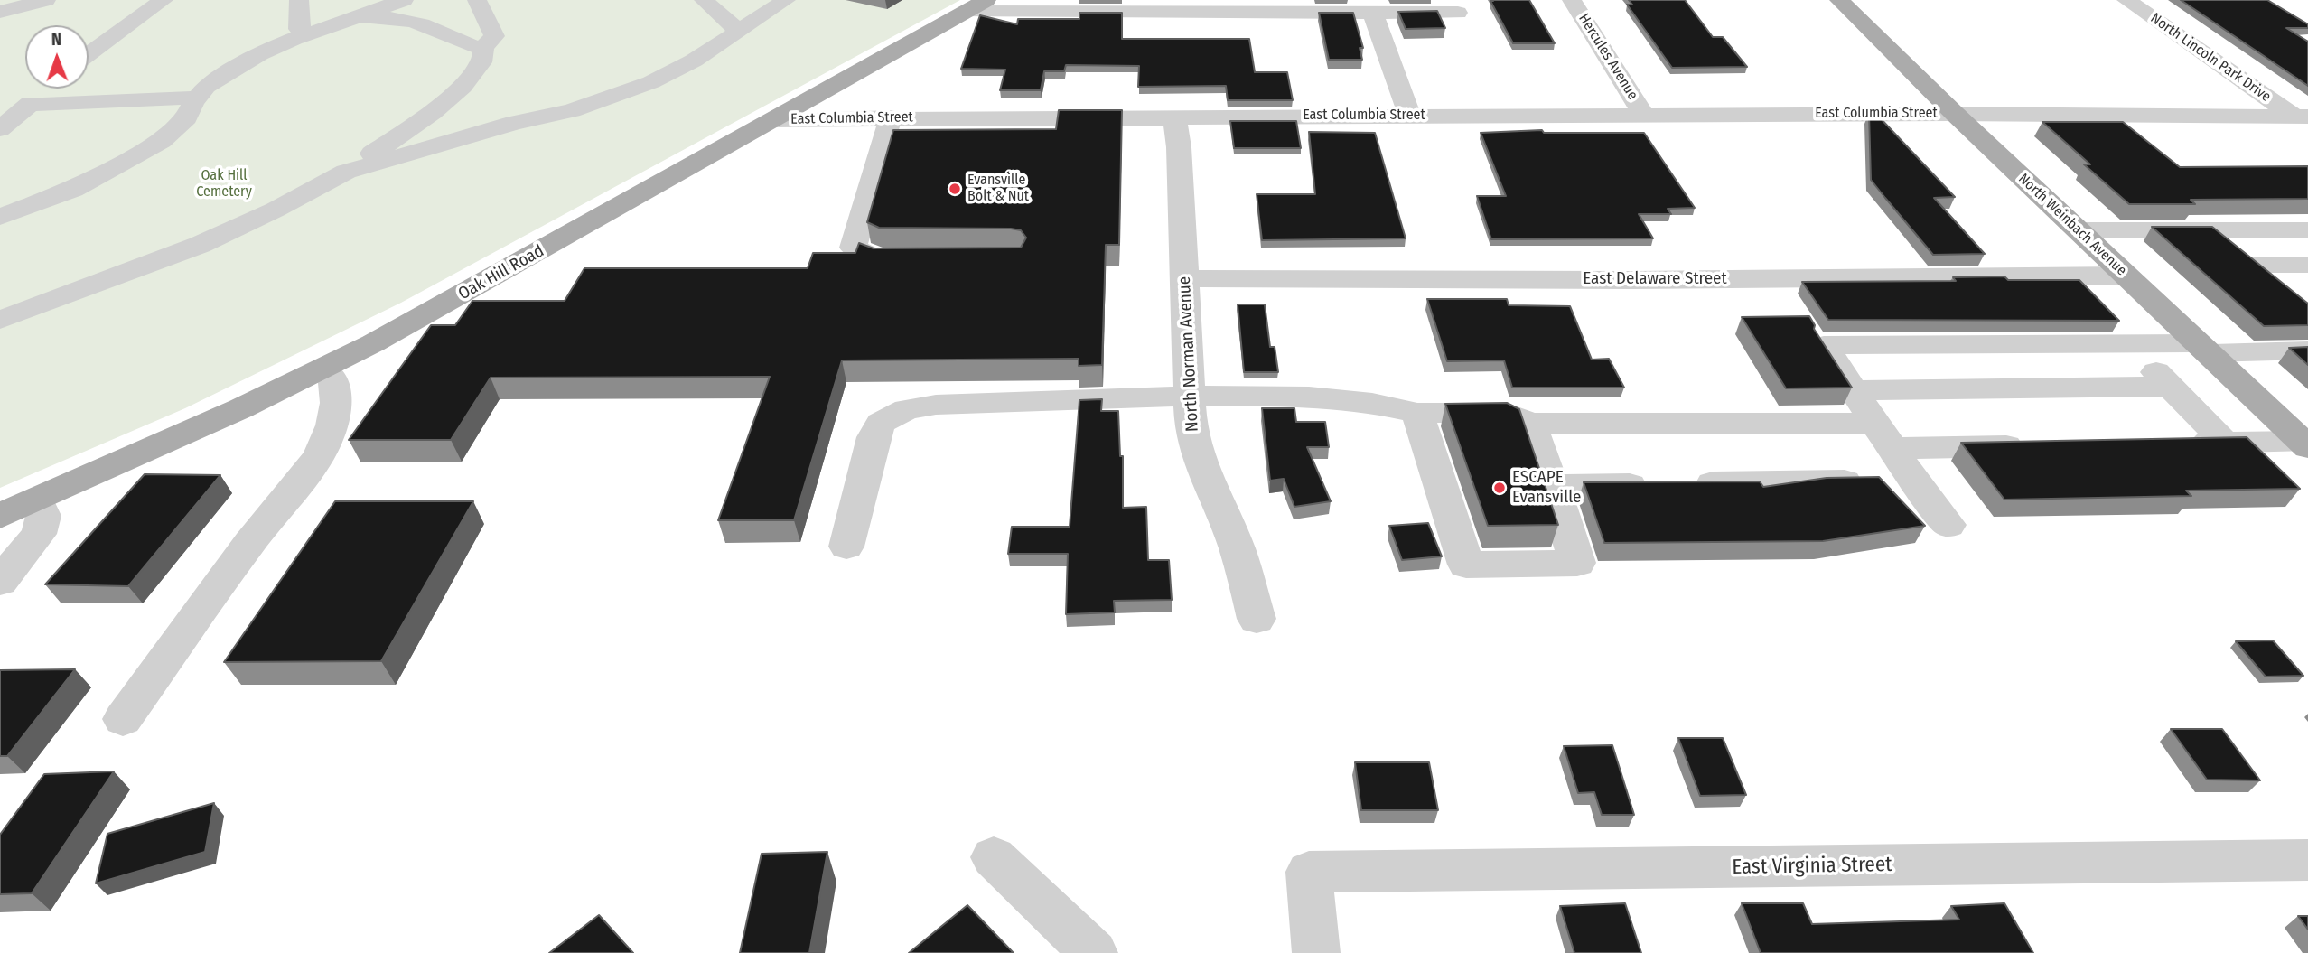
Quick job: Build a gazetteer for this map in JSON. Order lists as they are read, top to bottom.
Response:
{
  "streets": {
    "main road": ["North Weinbach Avenue", "Oak Hill Road"],
    "street": [
      "Hercules Avenue",
      "North Lincoln Park Drive",
      "East Columbia Street",
      "East Delaware Street",
      "North Norman Avenue",
      "East Virginia Street"
    ]
  },
  "crossings": [
    ["Hercules Avenue", "East Columbia Street"],
    ["North Lincoln Park Drive", "East Columbia Street"],
    ["East Columbia Street", "North Weinbach Avenue"],
    ["East Columbia Street", "Oak Hill Road"],
    ["East Columbia Street", "North Norman Avenue"],
    ["North Weinbach Avenue", "East Delaware Street"],
    ["East Delaware Street", "North Norman Avenue"]
  ],
  "parks": ["Oak Hill Cemetery"],
  "places": ["Evansville Bolt & Nut", "ESCAPE Evansville"],
  "north": "top"
}
